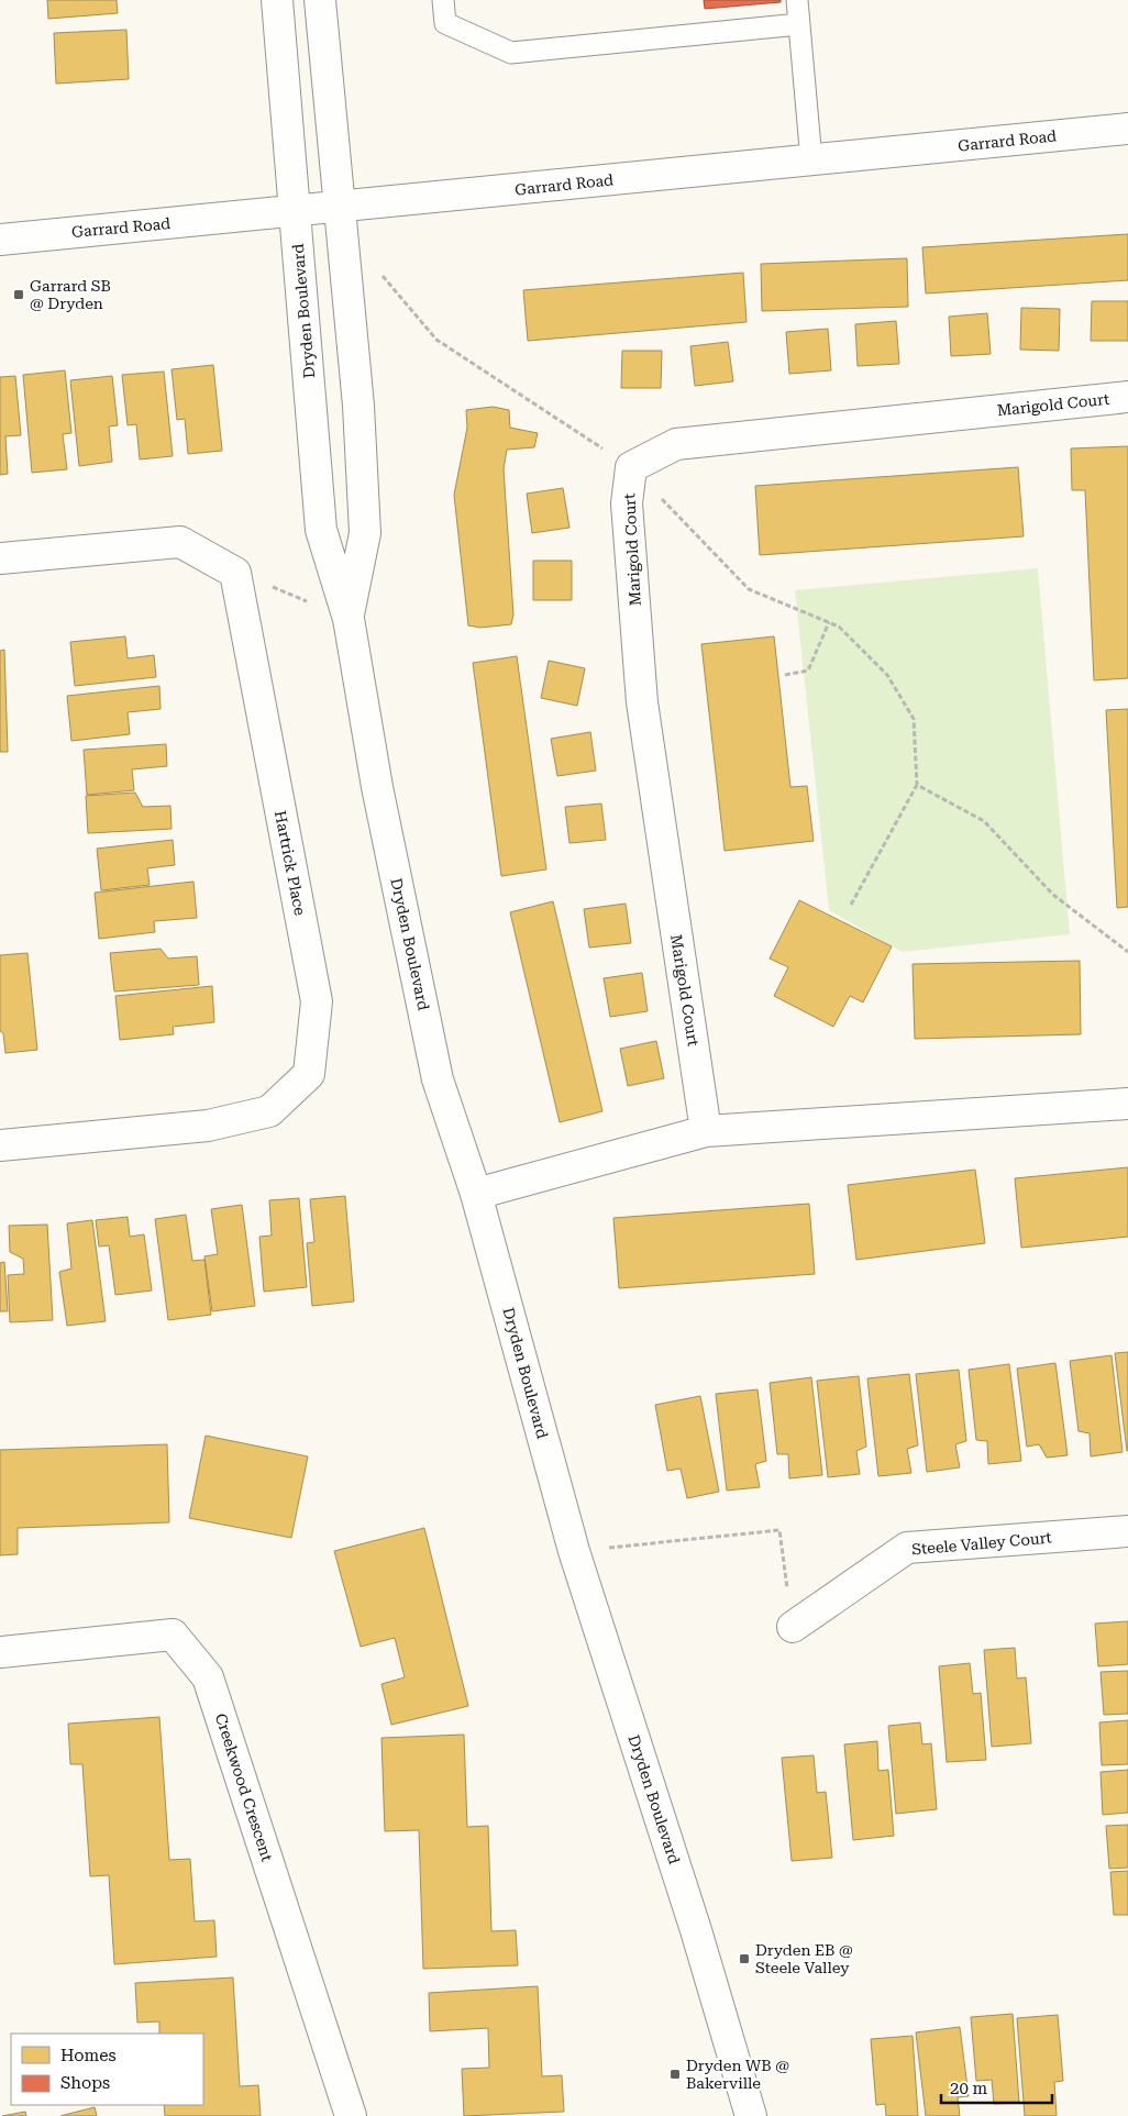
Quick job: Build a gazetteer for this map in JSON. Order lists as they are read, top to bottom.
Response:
{
  "streets": {
    "street": [
      "Garrard Road",
      "Dryden Boulevard",
      "Marigold Court",
      "Hartrick Place",
      "Steele Valley Court",
      "Creekwood Crescent"
    ]
  },
  "crossings": [
    ["Garrard Road", "Dryden Boulevard"]
  ],
  "places": {
    "transit": ["Garrard SB @ Dryden", "Dryden EB @ Steele Valley", "Dryden WB @ Bakerville"]
  },
  "legend": ["Homes", "Shops"],
  "scale_bar": "20 m"
}
